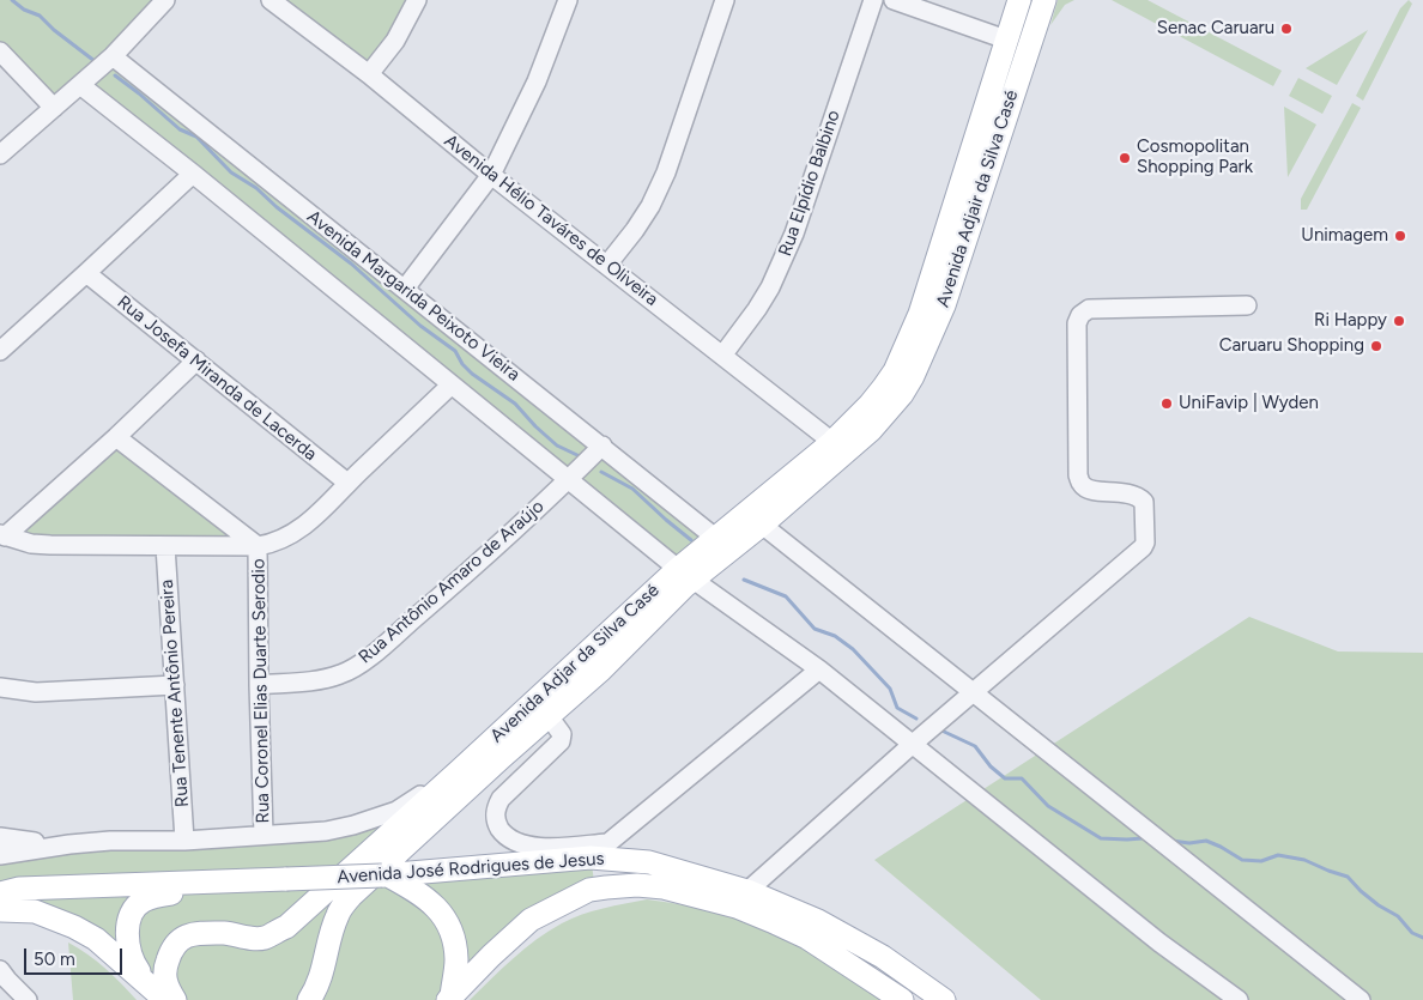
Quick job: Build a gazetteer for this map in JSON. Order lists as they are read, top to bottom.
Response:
{
  "streets": {
    "main road": ["Avenida Adjair da Silva Casé", "Avenida Adjar da Silva Casé", "Avenida José Rodrigues de Jesus"],
    "street": [
      "Rua Elpídio Balbino",
      "Avenida Hélio Taváres de Oliveira",
      "Avenida Margarida Peixoto Vieira",
      "Rua Josefa Miranda de Lacerda",
      "Rua Antônio Amaro de Araújo",
      "Rua Coronel Elias Duarte Serodio",
      "Rua Tenente Antônio Pereira"
    ]
  },
  "crossings": [
    ["Rua Elpídio Balbino", "Avenida Hélio Taváres de Oliveira"],
    ["Avenida Adjair da Silva Casé", "Avenida Adjar da Silva Casé"],
    ["Avenida Hélio Taváres de Oliveira", "Avenida Adjar da Silva Casé"],
    ["Avenida Margarida Peixoto Vieira", "Rua Antônio Amaro de Araújo"],
    ["Avenida Margarida Peixoto Vieira", "Avenida Adjar da Silva Casé"],
    ["Rua Antônio Amaro de Araújo", "Rua Coronel Elias Duarte Serodio"]
  ],
  "places": [
    "Senac Caruaru",
    "Cosmopolitan Shopping Park",
    "Unimagem",
    "Ri Happy",
    "Caruaru Shopping",
    "UniFavip | Wyden"
  ],
  "scale_bar": "50 m"
}
